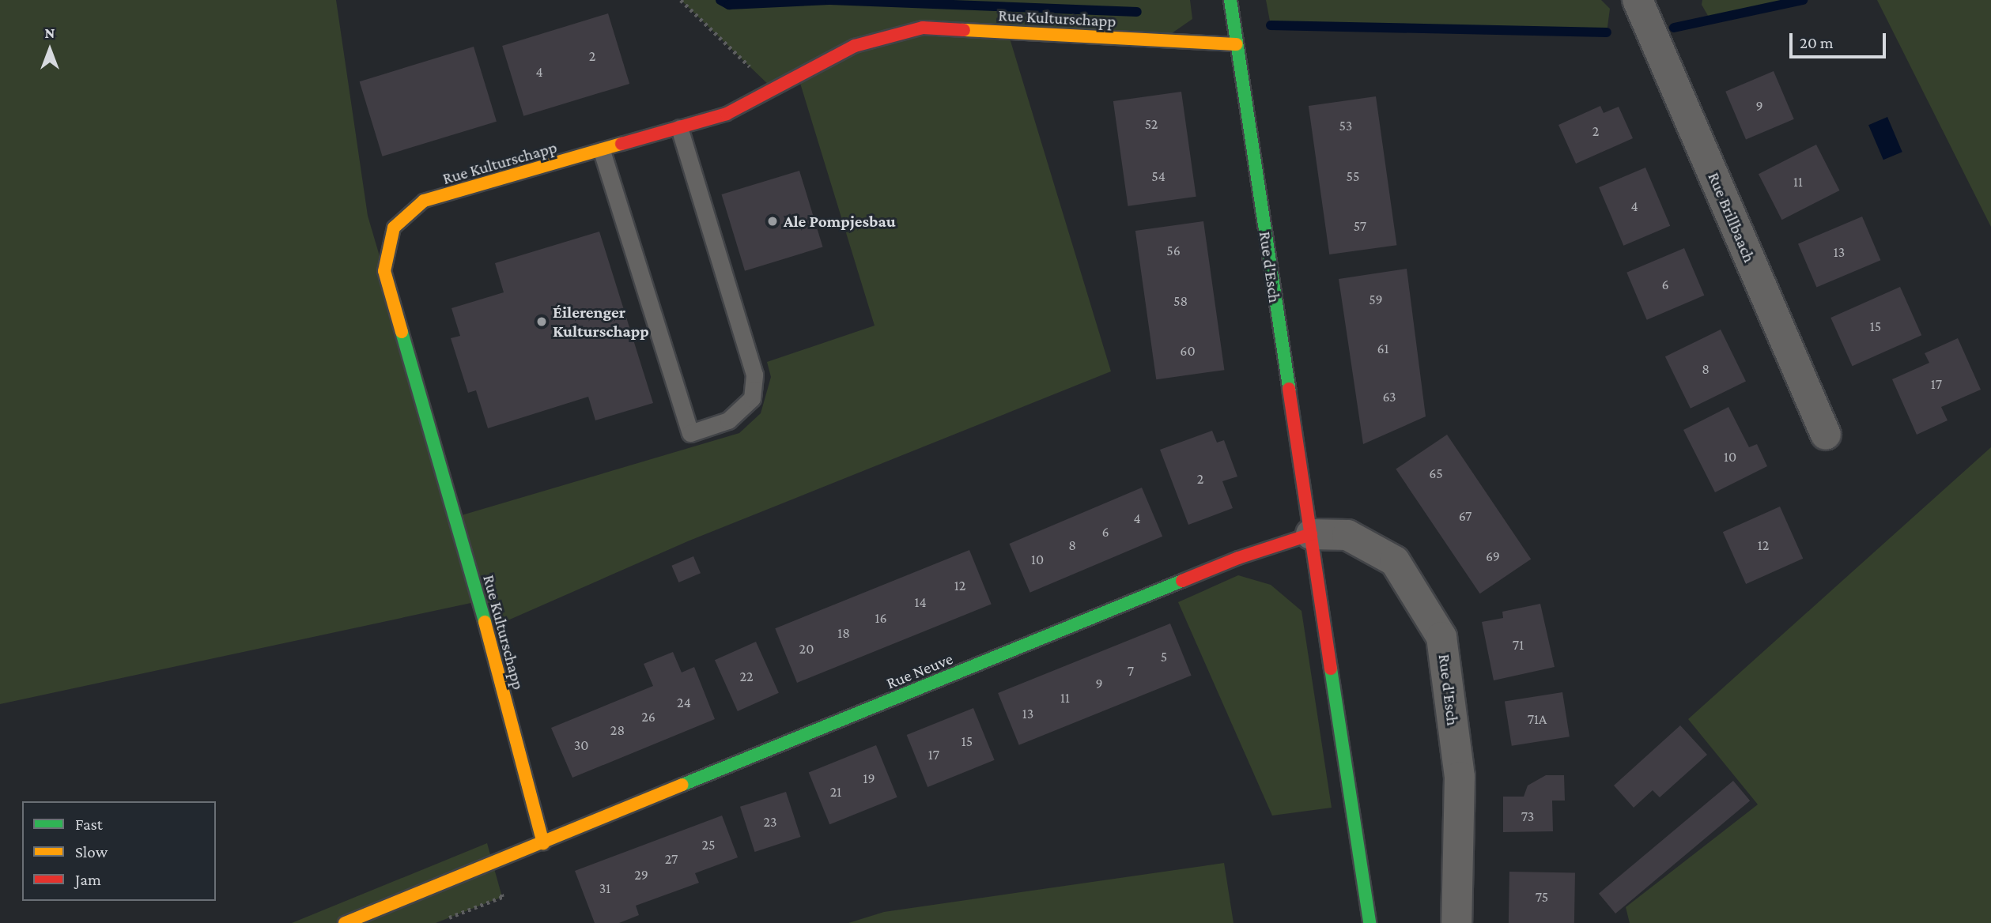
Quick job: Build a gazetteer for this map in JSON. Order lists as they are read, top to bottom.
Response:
{
  "streets": {
    "street": [
      "Rue Kulturschapp",
      "Rue Brillbaach",
      "Rue d'Esch",
      "Rue Neuve"
    ]
  },
  "crossings": [
    ["Rue Kulturschapp", "Rue d'Esch"],
    ["Rue Kulturschapp", "Rue Neuve"],
    ["Rue d'Esch", "Rue Neuve"]
  ],
  "places": ["Ale Pompjesbau", "Éilerenger Kulturschapp"],
  "house_numbers": [
    "2",
    "4",
    "9",
    "52",
    "53",
    "2",
    "54",
    "55",
    "11",
    "4",
    "57",
    "56",
    "13",
    "6",
    "59",
    "58",
    "15",
    "61",
    "60",
    "8",
    "17",
    "63",
    "10",
    "65",
    "2",
    "67",
    "4",
    "6",
    "8",
    "12",
    "69",
    "10",
    "12",
    "14",
    "16",
    "18",
    "71",
    "20",
    "5",
    "7",
    "22",
    "9",
    "11",
    "24",
    "13",
    "26",
    "71A",
    "28",
    "15",
    "30",
    "17",
    "19",
    "21",
    "73",
    "23",
    "25",
    "27",
    "29",
    "31",
    "75"
  ],
  "legend": ["Fast", "Slow", "Jam"],
  "scale_bar": "20 m",
  "north": "top"
}
